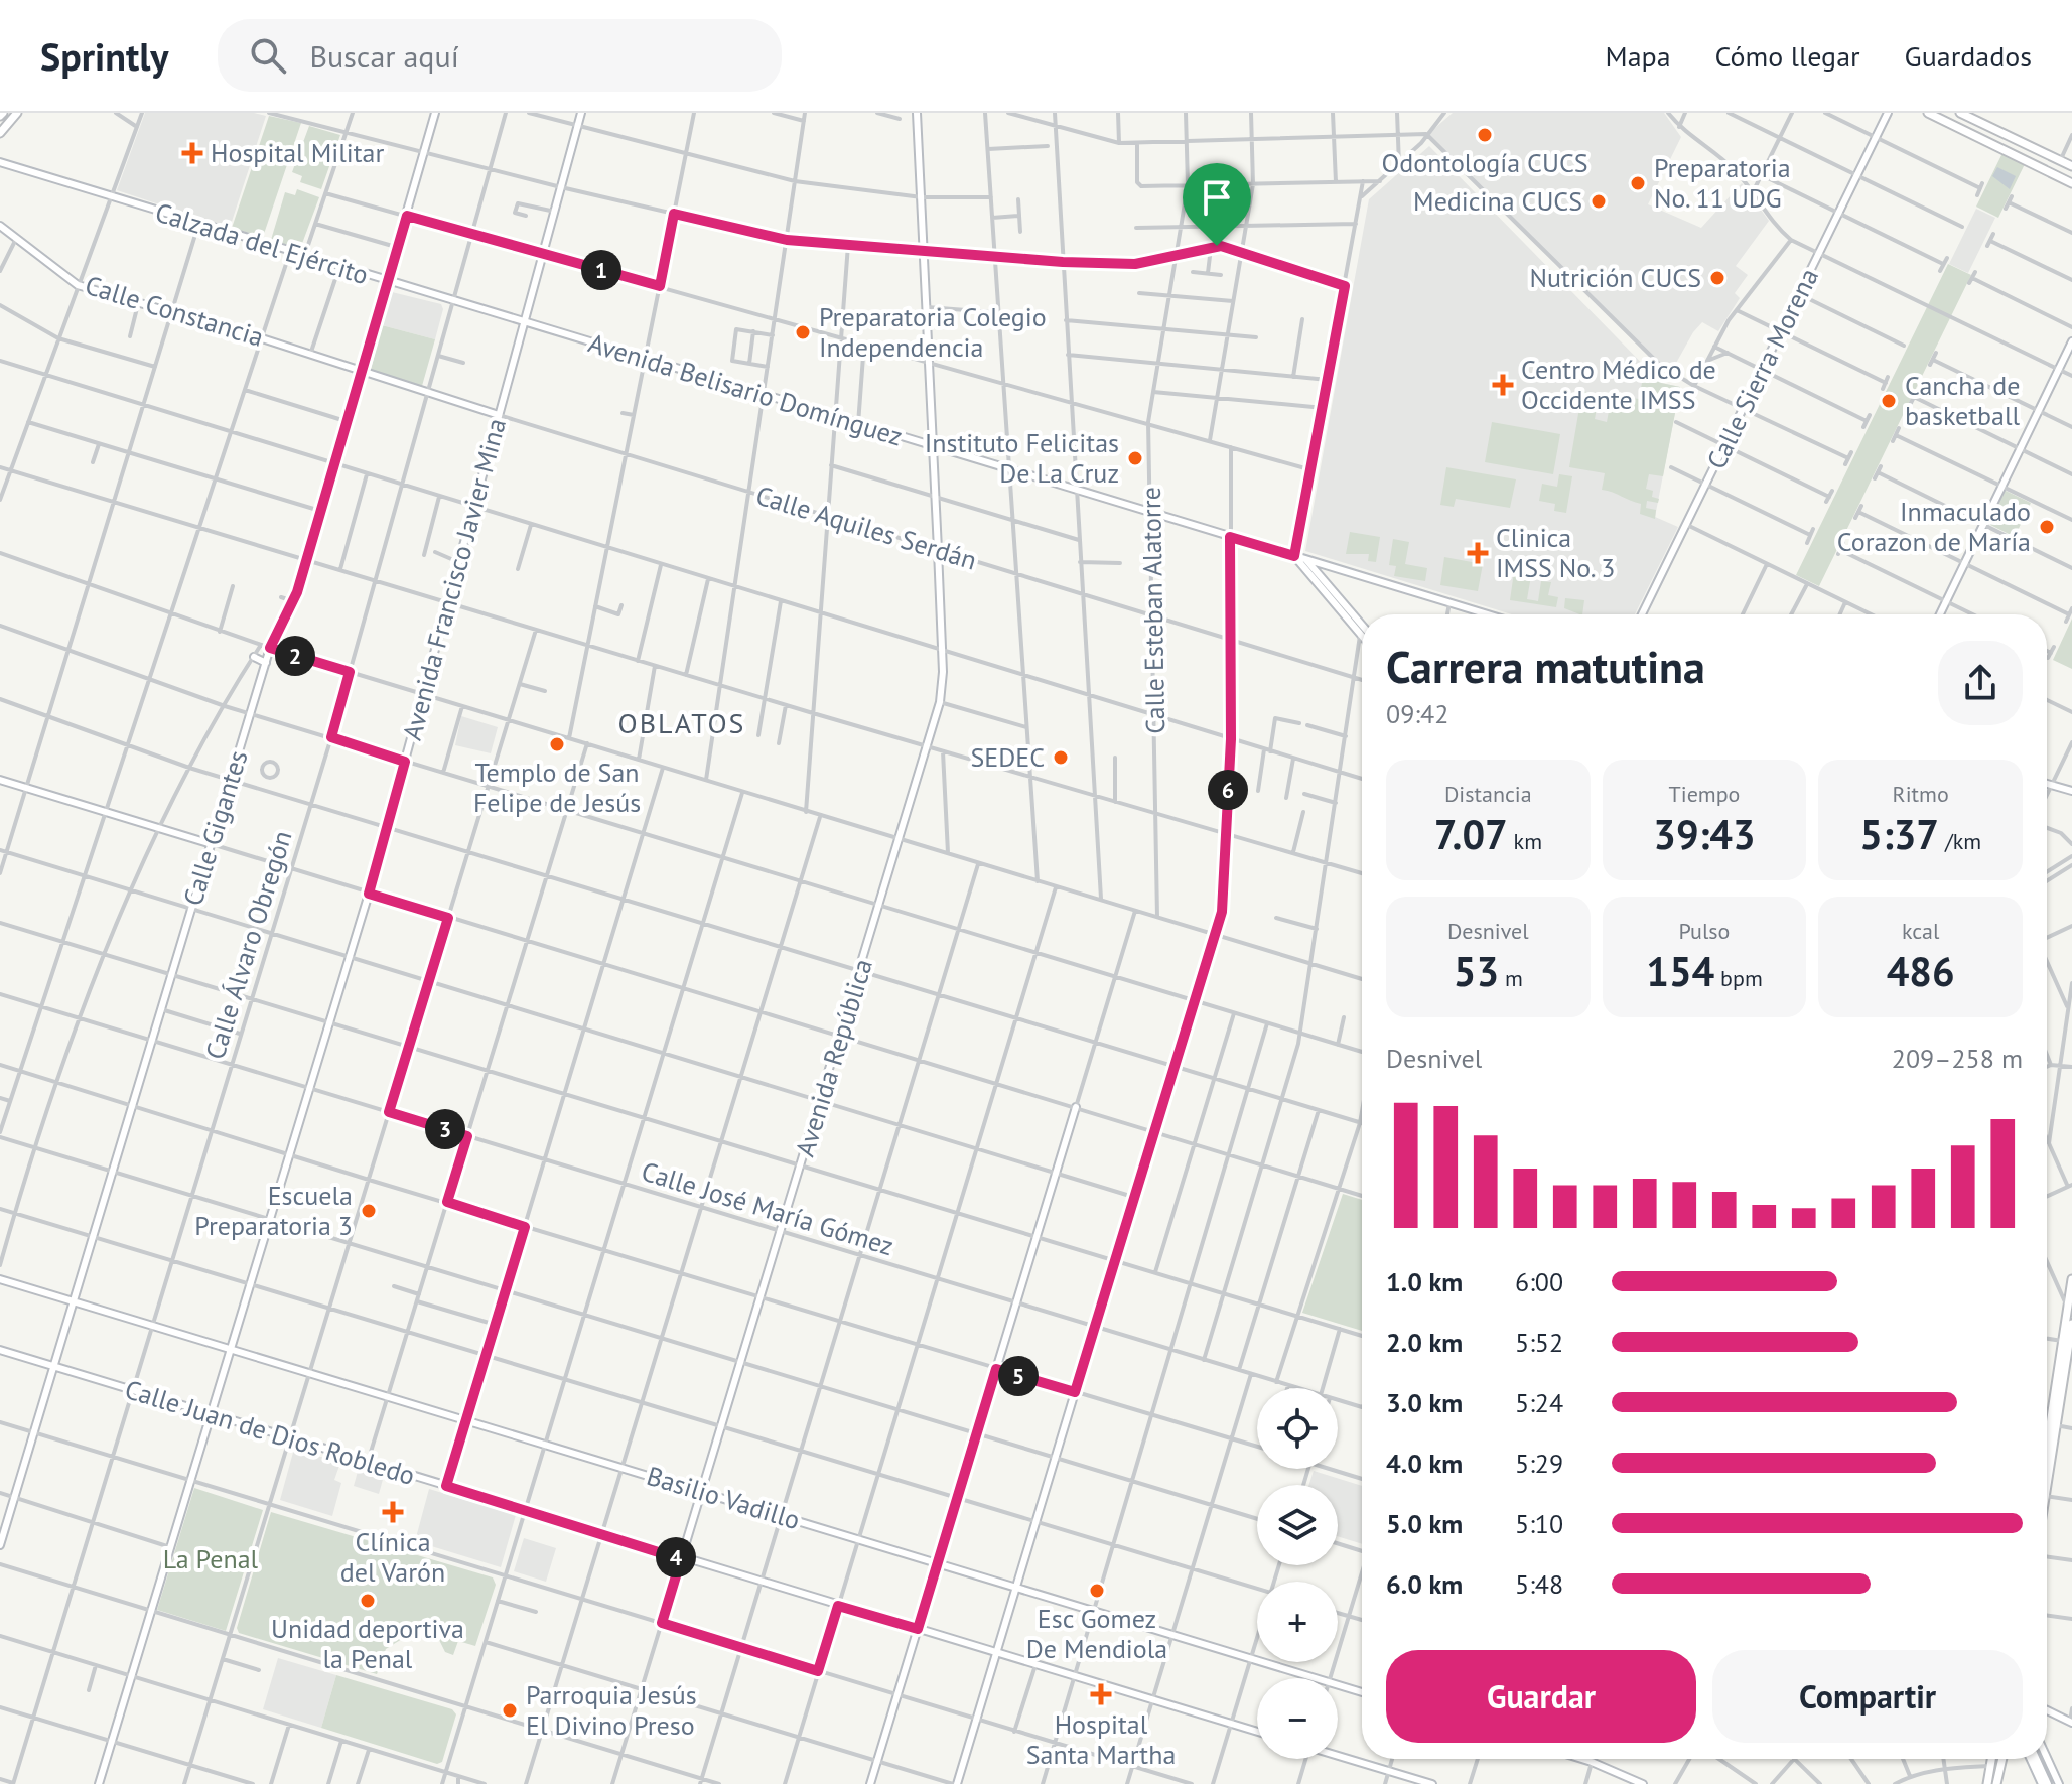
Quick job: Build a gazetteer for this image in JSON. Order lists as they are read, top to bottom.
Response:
{
  "streets": {
    "street": [
      "Calzada del Ejército",
      "Calle Constancia",
      "Calle Sierra Morena",
      "Avenida Belisario Domínguez",
      "Calle Aquiles Serdán",
      "Avenida Francisco Javier Mina",
      "Calle Esteban Alatorre",
      "Calle Gigantes",
      "Calle Álvaro Obregón",
      "Avenida República",
      "Calle José María Gómez",
      "Calle Juan de Dios Robledo",
      "Basilio Vadillo"
    ]
  },
  "crossings": [
    ["Calzada del Ejército", "Avenida Belisario Domínguez"],
    ["Calzada del Ejército", "Avenida Francisco Javier Mina"],
    ["Calzada del Ejército", "Calle Gigantes"],
    ["Calzada del Ejército", "Calle Álvaro Obregón"],
    ["Calle Constancia", "Calle Aquiles Serdán"],
    ["Calle Constancia", "Calle Gigantes"],
    ["Avenida Belisario Domínguez", "Avenida Francisco Javier Mina"],
    ["Avenida Belisario Domínguez", "Calle Esteban Alatorre"],
    ["Avenida Belisario Domínguez", "Avenida República"],
    ["Calle Aquiles Serdán", "Avenida Francisco Javier Mina"],
    ["Calle Aquiles Serdán", "Calle Esteban Alatorre"],
    ["Calle Aquiles Serdán", "Calle Gigantes"],
    ["Calle Aquiles Serdán", "Calle Álvaro Obregón"],
    ["Calle Aquiles Serdán", "Avenida República"],
    ["Avenida Francisco Javier Mina", "Calle José María Gómez"],
    ["Avenida Francisco Javier Mina", "Calle Juan de Dios Robledo"],
    ["Avenida Francisco Javier Mina", "Basilio Vadillo"],
    ["Calle Gigantes", "Calle José María Gómez"],
    ["Calle Gigantes", "Calle Juan de Dios Robledo"],
    ["Calle Gigantes", "Basilio Vadillo"],
    ["Calle Álvaro Obregón", "Calle José María Gómez"],
    ["Calle Álvaro Obregón", "Calle Juan de Dios Robledo"],
    ["Calle Álvaro Obregón", "Basilio Vadillo"],
    ["Avenida República", "Calle José María Gómez"],
    ["Avenida República", "Calle Juan de Dios Robledo"],
    ["Avenida República", "Basilio Vadillo"]
  ],
  "districts": ["OBLATOS"],
  "parks": ["La Penal"],
  "places": {
    "other": [
      "Odontología CUCS",
      "Preparatoria No. 11 UDG",
      "Medicina CUCS",
      "Nutrición CUCS",
      "Preparatoria Colegio Independencia",
      "Cancha de basketball",
      "Instituto Felicitas De La Cruz",
      "Inmaculado Corazon de María",
      "Templo de San Felipe de Jesús",
      "SEDEC",
      "Escuela Preparatoria 3",
      "Esc Gomez De Mendiola",
      "Unidad deportiva la Penal",
      "Parroquia Jesús El Divino Preso"
    ],
    "health": [
      "Hospital Militar",
      "Centro Médico de Occidente IMSS",
      "Clinica IMSS No. 3",
      "Clínica del Varón",
      "Hospital Santa Martha"
    ]
  },
  "page": {
    "header": "Sprintly",
    "search": "Buscar aquí",
    "nav": ["Mapa", "Cómo llegar", "Guardados"],
    "pins": [
      "1",
      "2",
      "6",
      "3",
      "5",
      "4"
    ],
    "heading": ["Carrera matutina", "09:42"],
    "stats": [
      ["Distancia", "7.07 km"],
      ["Tiempo", "39:43"],
      ["Ritmo", "5:37 /km"],
      ["Desnivel", "53 m"],
      ["Pulso", "154 bpm"],
      ["kcal", "486"]
    ],
    "chart": ["Desnivel", "209–258 m"],
    "list": [
      {
        "name": "1.0 km",
        "note": "6:00"
      },
      {
        "name": "2.0 km",
        "note": "5:52"
      },
      {
        "name": "3.0 km",
        "note": "5:24"
      },
      {
        "name": "4.0 km",
        "note": "5:29"
      },
      {
        "name": "5.0 km",
        "note": "5:10"
      },
      {
        "name": "6.0 km",
        "note": "5:48"
      }
    ],
    "map_buttons": ["+", "−"],
    "buttons": ["Guardar", "Compartir"]
  }
}
